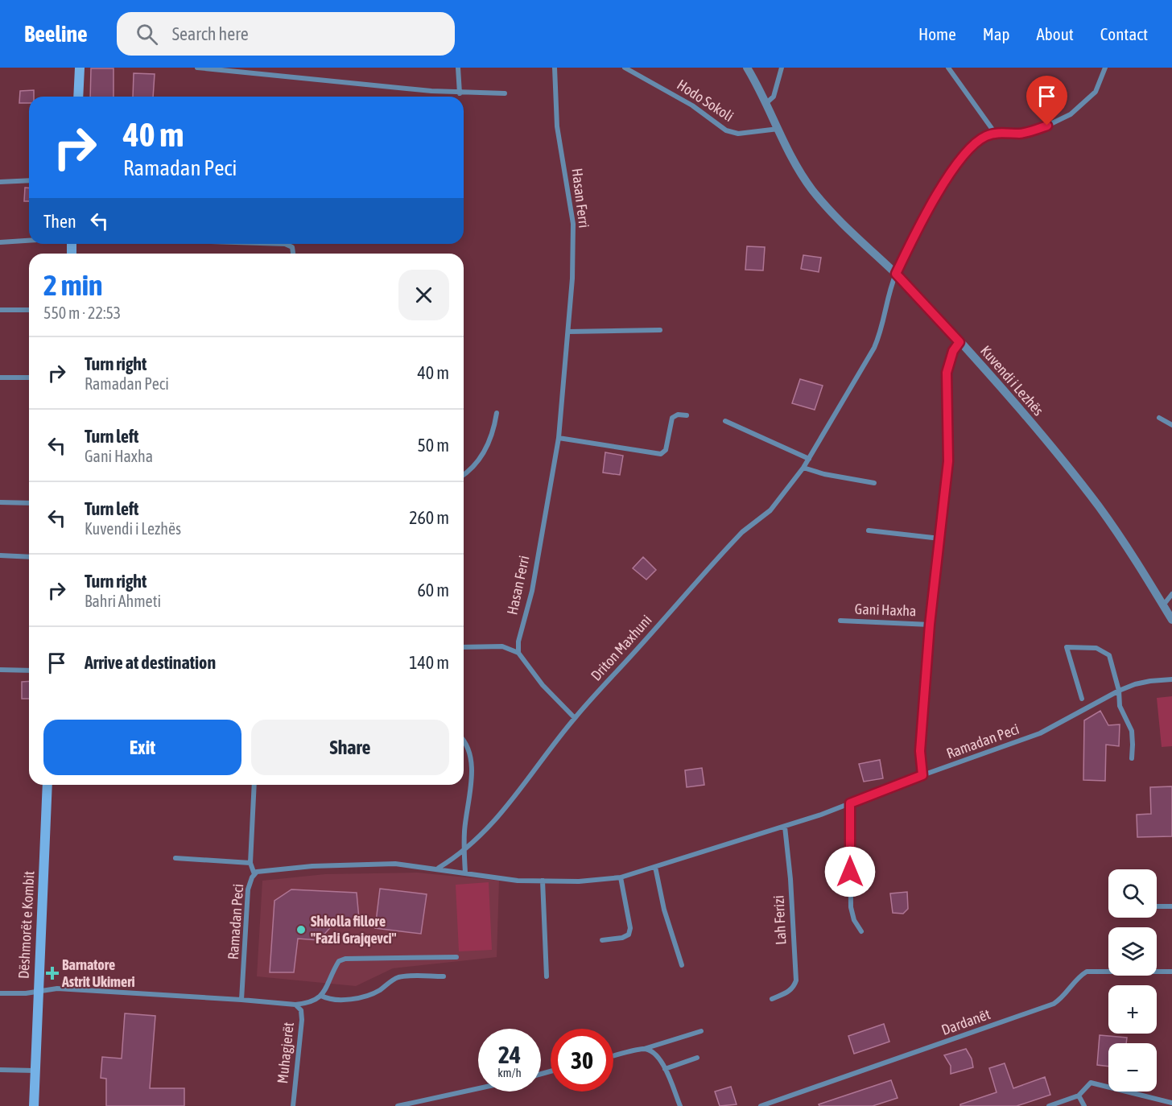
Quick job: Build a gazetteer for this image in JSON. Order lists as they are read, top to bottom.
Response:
{
  "streets": {
    "main road": ["Dëshmorët e Kombit"],
    "street": [
      "Hodo Sokoli",
      "Hasan Ferri",
      "Kuvendi i Lezhës",
      "Gani Haxha",
      "Driton Maxhuni",
      "Ramadan Peci",
      "Lah Ferizi",
      "Dardanët",
      "Muhagjerët"
    ]
  },
  "crossings": [
    ["Hodo Sokoli", "Kuvendi i Lezhës"],
    ["Kuvendi i Lezhës", "Gani Haxha"],
    ["Kuvendi i Lezhës", "Driton Maxhuni"],
    ["Gani Haxha", "Ramadan Peci"],
    ["Driton Maxhuni", "Ramadan Peci"],
    ["Ramadan Peci", "Lah Ferizi"],
    ["Ramadan Peci", "Muhagjerët"]
  ],
  "places": {
    "other": ["Shkolla fillore ''Fazli Grajqevci''"],
    "health": ["Barnatore Astrit Ukimeri"]
  },
  "page": {
    "header": "Beeline",
    "search": "Search here",
    "nav": [
      "Home",
      "Map",
      "About",
      "Contact"
    ],
    "turn": ["40 m", "Ramadan Peci"],
    "then": "Then",
    "heading": ["2 min", "550 m · 22:53"],
    "list": [
      {
        "name": "Turn right",
        "note": "Ramadan Peci",
        "value": "40 m"
      },
      {
        "name": "Turn left",
        "note": "Gani Haxha",
        "value": "50 m"
      },
      {
        "name": "Turn left",
        "note": "Kuvendi i Lezhës",
        "value": "260 m"
      },
      {
        "name": "Turn right",
        "note": "Bahri Ahmeti",
        "value": "60 m"
      },
      {
        "name": "Arrive at destination",
        "value": "140 m"
      }
    ],
    "buttons": ["Exit", "Share"],
    "map_buttons": ["+", "−"],
    "speed": "24 km/h",
    "limit": "30"
  }
}
